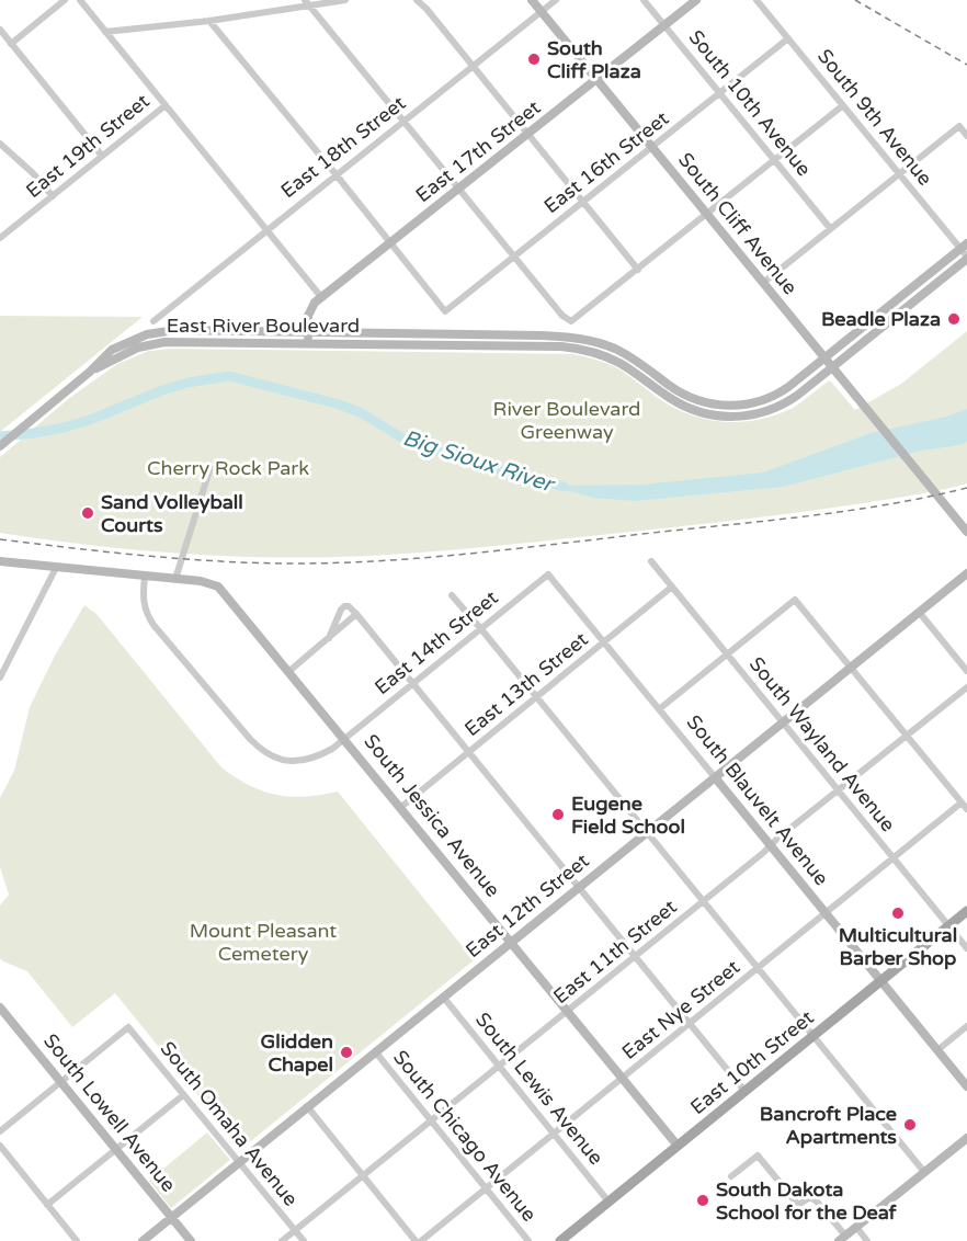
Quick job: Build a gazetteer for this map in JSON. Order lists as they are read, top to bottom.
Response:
{
  "streets": {
    "main road": ["East 10th Street"],
    "street": [
      "South 10th Avenue",
      "South 9th Avenue",
      "East 19th Street",
      "East 18th Street",
      "East 17th Street",
      "East 16th Street",
      "South Cliff Avenue",
      "East River Boulevard",
      "East 14th Street",
      "East 13th Street",
      "South Wayland Avenue",
      "South Blauvelt Avenue",
      "South Jessica Avenue",
      "East 12th Street",
      "East 11th Street",
      "East Nye Street",
      "South Lewis Avenue",
      "South Lowell Avenue",
      "South Omaha Avenue",
      "South Chicago Avenue"
    ]
  },
  "crossings": [
    ["South 10th Avenue", "East 17th Street"],
    ["South 10th Avenue", "East 16th Street"],
    ["South 9th Avenue", "East 16th Street"],
    ["East 18th Street", "South Cliff Avenue"],
    ["East 17th Street", "East 16th Street"],
    ["East 17th Street", "South Cliff Avenue"],
    ["East 17th Street", "East River Boulevard"],
    ["East 16th Street", "South Cliff Avenue"],
    ["South Cliff Avenue", "East River Boulevard"],
    ["East 14th Street", "South Blauvelt Avenue"],
    ["East 14th Street", "South Jessica Avenue"],
    ["East 13th Street", "South Wayland Avenue"],
    ["East 13th Street", "South Blauvelt Avenue"],
    ["East 13th Street", "South Jessica Avenue"],
    ["South Wayland Avenue", "East 12th Street"],
    ["South Wayland Avenue", "East 11th Street"],
    ["South Wayland Avenue", "East Nye Street"],
    ["South Wayland Avenue", "East 10th Street"],
    ["South Blauvelt Avenue", "East 12th Street"],
    ["South Blauvelt Avenue", "East 11th Street"],
    ["South Blauvelt Avenue", "East Nye Street"],
    ["South Blauvelt Avenue", "East 10th Street"],
    ["South Jessica Avenue", "East 12th Street"],
    ["South Jessica Avenue", "East 11th Street"],
    ["South Jessica Avenue", "East Nye Street"],
    ["South Jessica Avenue", "East 10th Street"],
    ["East 12th Street", "South Lewis Avenue"],
    ["East 12th Street", "South Lowell Avenue"],
    ["East 12th Street", "South Omaha Avenue"],
    ["East 12th Street", "South Chicago Avenue"],
    ["East 11th Street", "South Lewis Avenue"],
    ["East 11th Street", "South Omaha Avenue"],
    ["East 11th Street", "South Chicago Avenue"],
    ["East Nye Street", "South Lewis Avenue"],
    ["East Nye Street", "South Chicago Avenue"],
    ["East 10th Street", "South Lewis Avenue"],
    ["South Lowell Avenue", "South Omaha Avenue"]
  ],
  "water": ["Big Sioux River"],
  "parks": ["River Boulevard Greenway", "Cherry Rock Park", "Mount Pleasant Cemetery"],
  "places": [
    "South Cliff Plaza",
    "Beadle Plaza",
    "Sand Volleyball Courts",
    "Eugene Field School",
    "Multicultural Barber Shop",
    "Glidden Chapel",
    "Bancroft Place Apartments",
    "South Dakota School for the Deaf"
  ]
}
